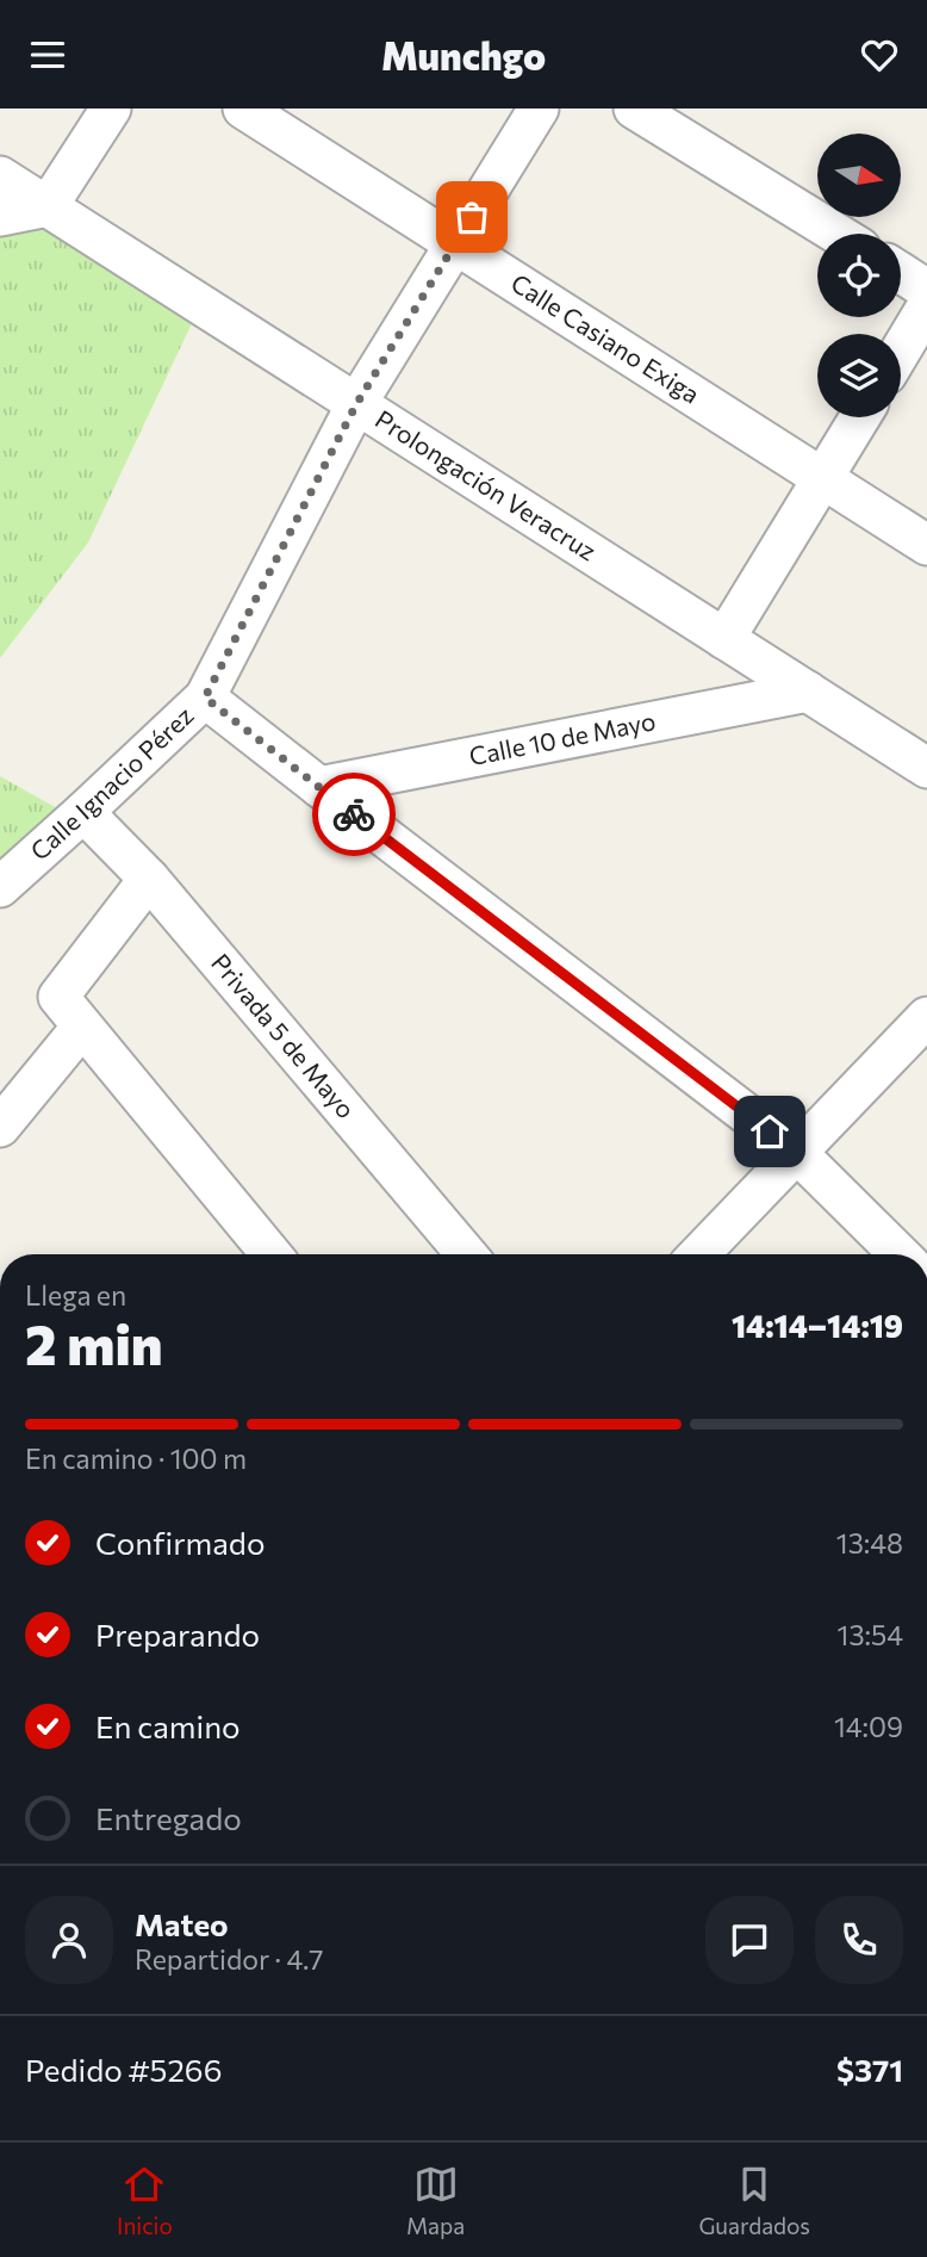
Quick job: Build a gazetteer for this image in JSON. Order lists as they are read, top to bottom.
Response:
{
  "streets": {
    "street": [
      "Calle Casiano Exiga",
      "Prolongación Veracruz",
      "Calle 10 de Mayo",
      "Calle Ignacio Pérez",
      "Privada 5 de Mayo"
    ]
  },
  "crossings": [
    ["Calle Casiano Exiga", "Calle Ignacio Pérez"],
    ["Prolongación Veracruz", "Calle 10 de Mayo"],
    ["Prolongación Veracruz", "Calle Ignacio Pérez"],
    ["Calle Ignacio Pérez", "Privada 5 de Mayo"]
  ],
  "north": "right",
  "page": {
    "header": "Munchgo",
    "heading": ["2 min", "Llega en", "14:14–14:19"],
    "panel": [
      "Mateo",
      "Repartidor · 4.7",
      "Pedido #5266",
      "$371"
    ],
    "bar": "En camino · 100 m",
    "list": [
      ["Confirmado", "13:48"],
      ["Preparando", "13:54"],
      ["En camino", "14:09"],
      "Entregado"
    ],
    "tabs": ["Inicio", "Mapa", "Guardados"]
  }
}
